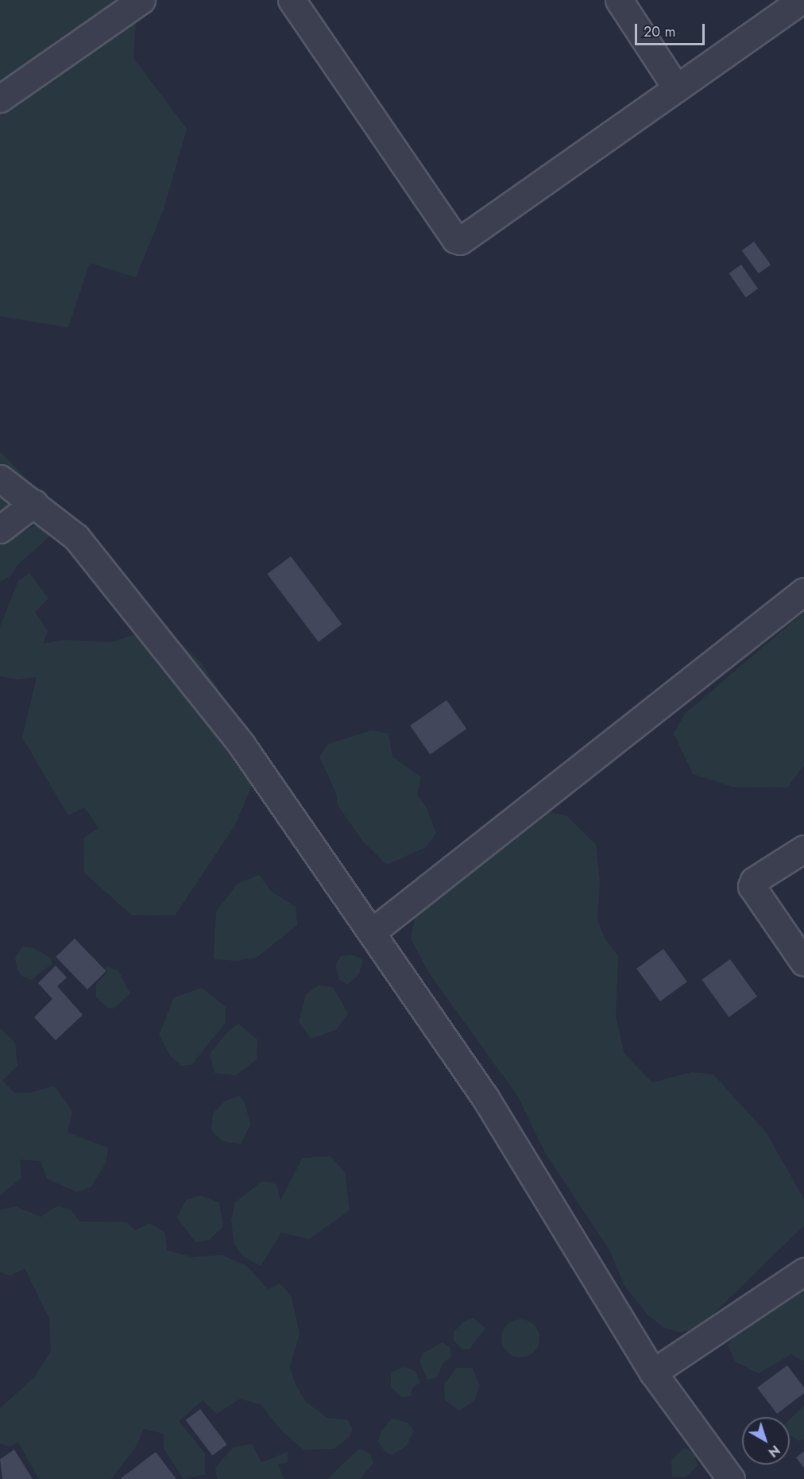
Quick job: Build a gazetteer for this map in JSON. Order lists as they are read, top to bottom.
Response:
{
  "scale_bar": "20 m",
  "north": "bottom right"
}
